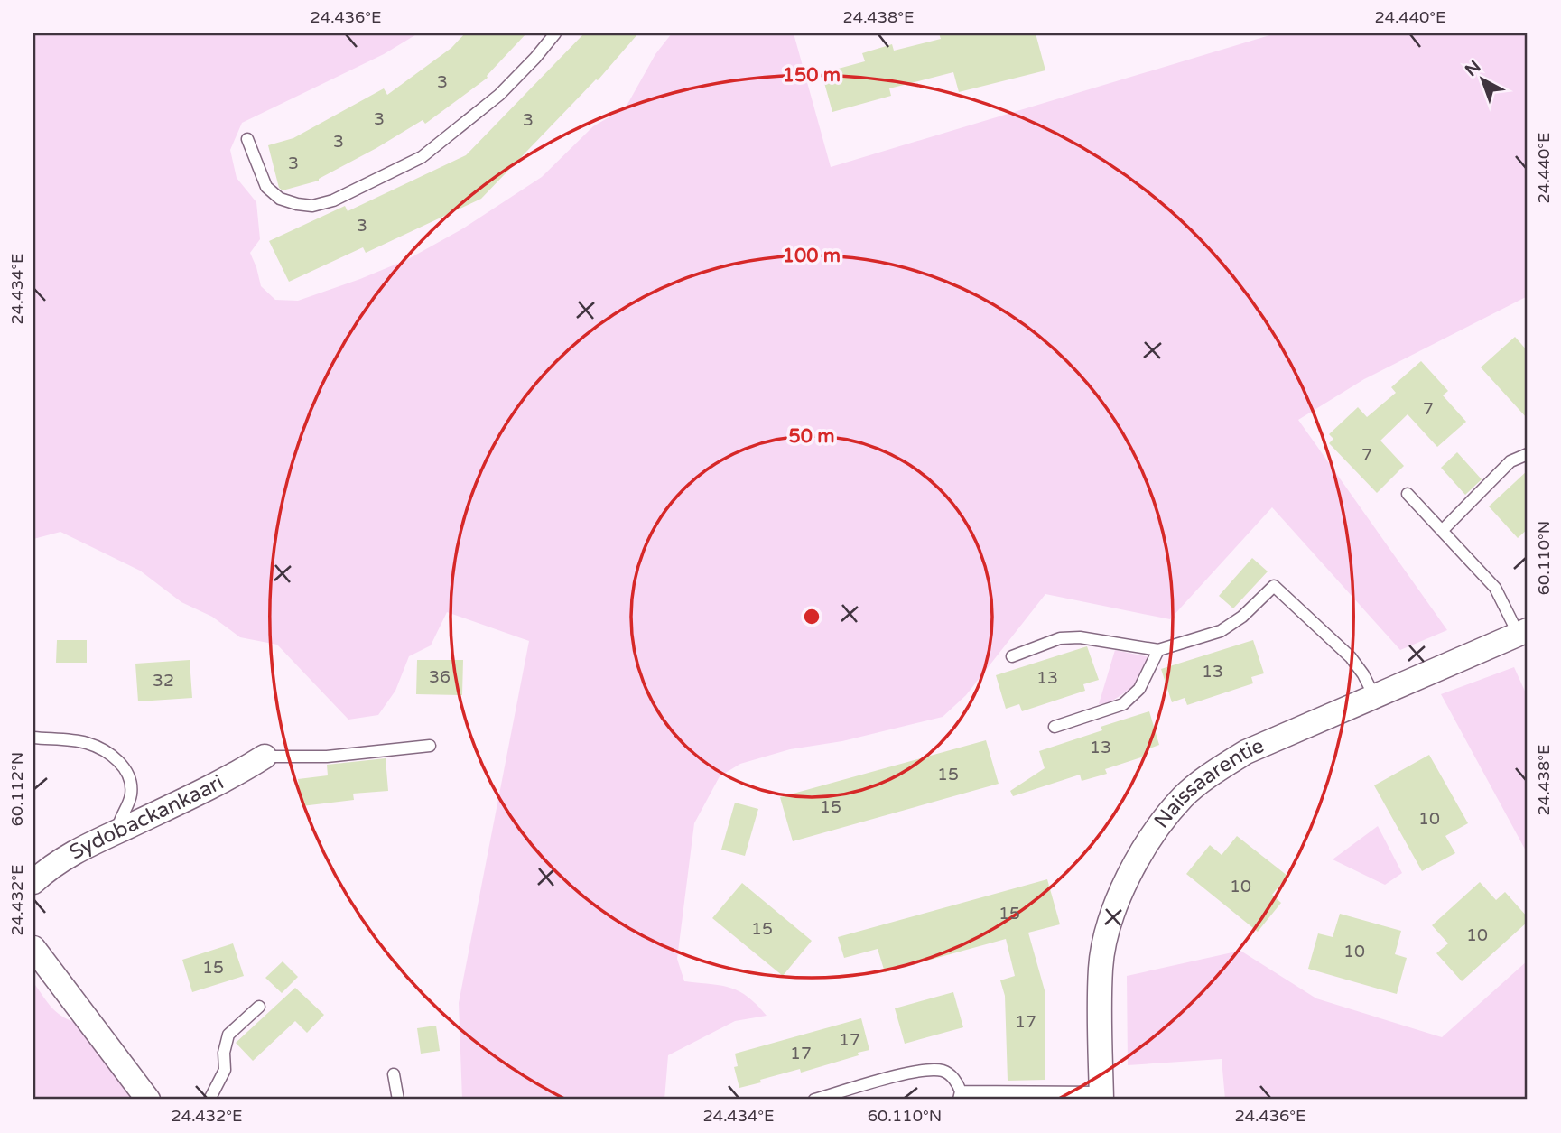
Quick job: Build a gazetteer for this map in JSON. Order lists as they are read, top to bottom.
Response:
{
  "streets": {
    "street": ["Naissaarentie", "Sydobackankaari"]
  },
  "house_numbers": [
    "3",
    "3",
    "3",
    "3",
    "3",
    "3",
    "7",
    "7",
    "13",
    "36",
    "13",
    "32",
    "13",
    "15",
    "15",
    "10",
    "10",
    "15",
    "15",
    "10",
    "10",
    "15",
    "17",
    "17",
    "17"
  ],
  "north": "top left",
  "coordinates": [
    "24.436°E",
    "24.438°E",
    "24.440°E",
    "24.434°E",
    "60.110°N",
    "60.112°N",
    "24.432°E"
  ],
  "rings": ["150 m", "100 m", "50 m"]
}
